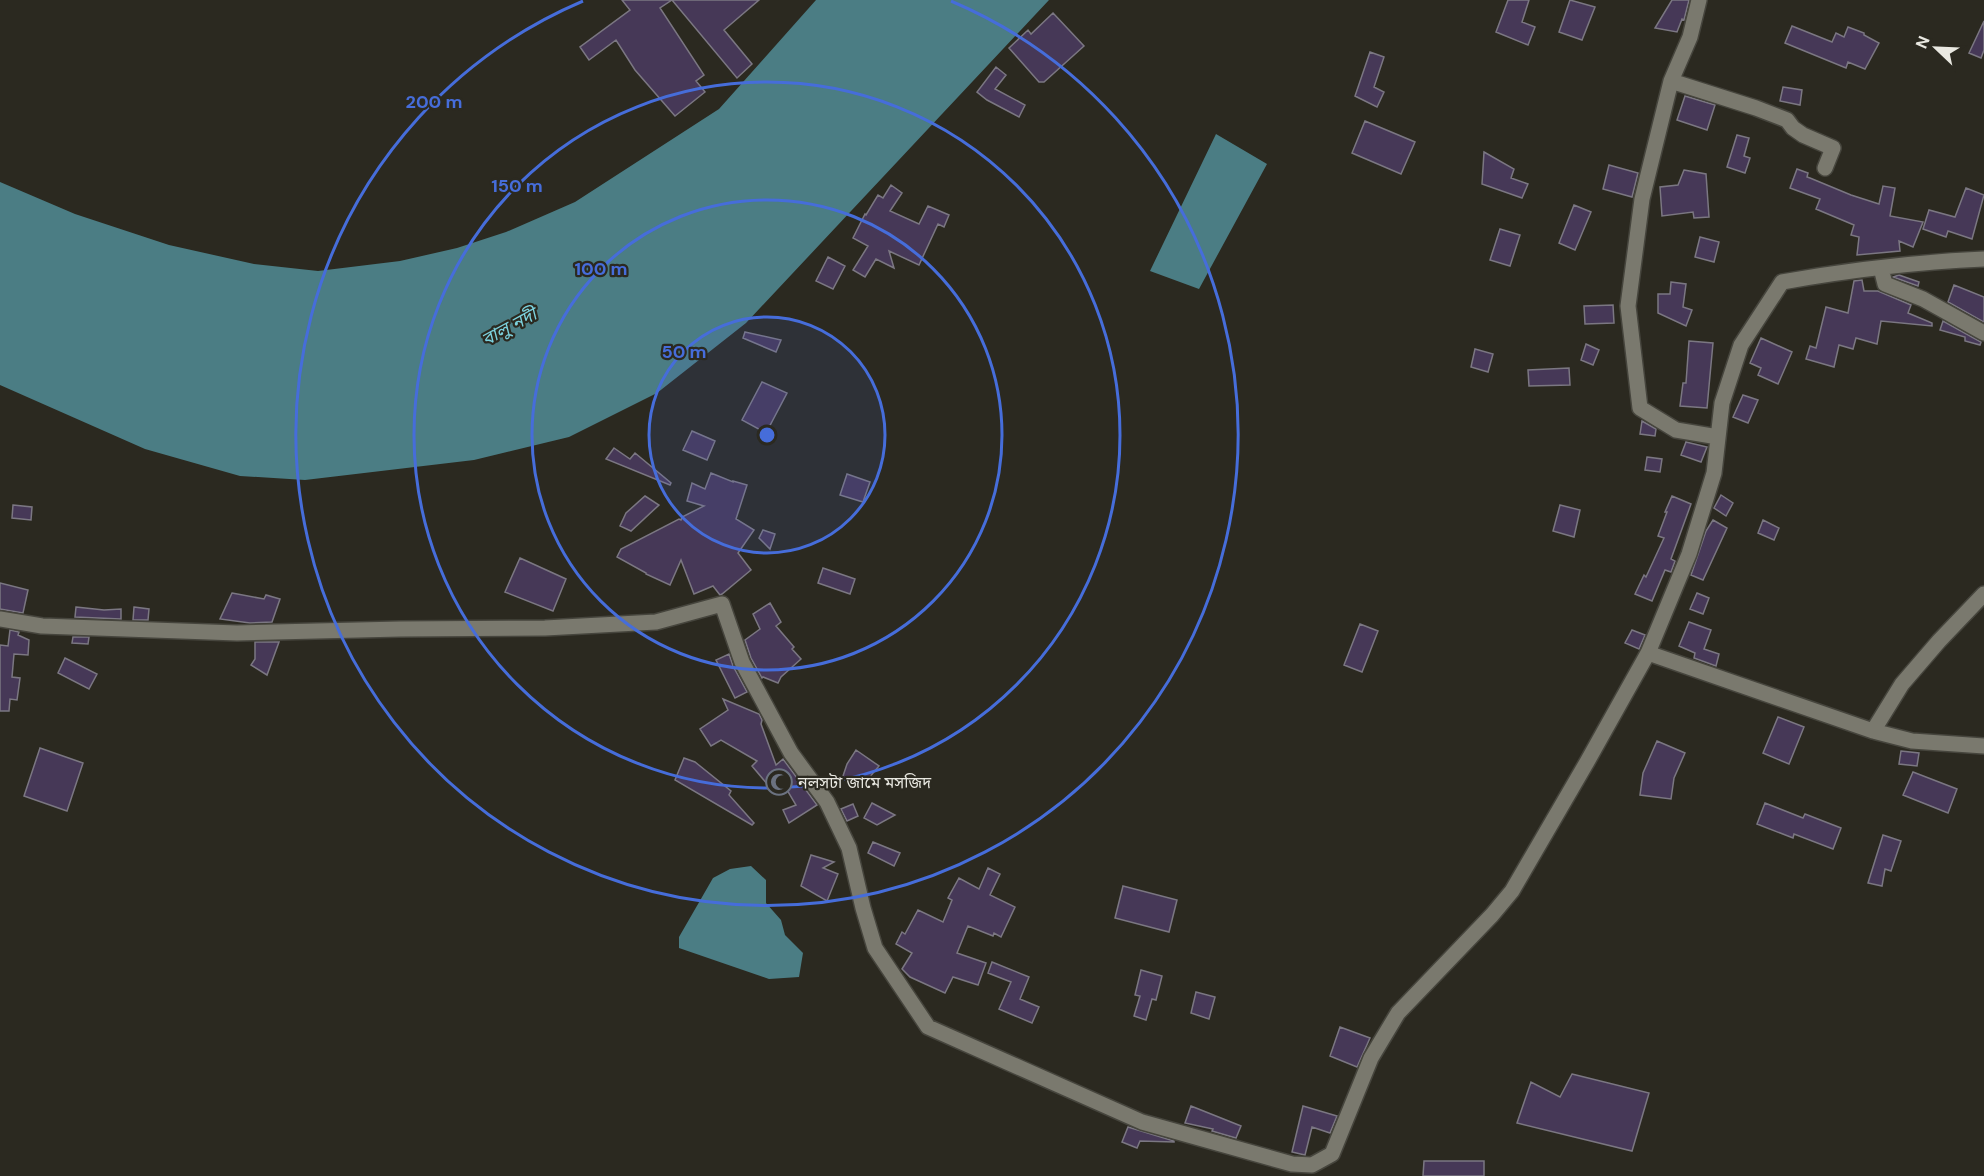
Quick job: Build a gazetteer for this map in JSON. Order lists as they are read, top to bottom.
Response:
{
  "water": ["বালু নদী"],
  "places": {
    "mosque": ["নলসটা জামে মসজিদ"]
  },
  "north": "top left",
  "rings": [
    "200 m",
    "150 m",
    "100 m",
    "50 m"
  ]
}
